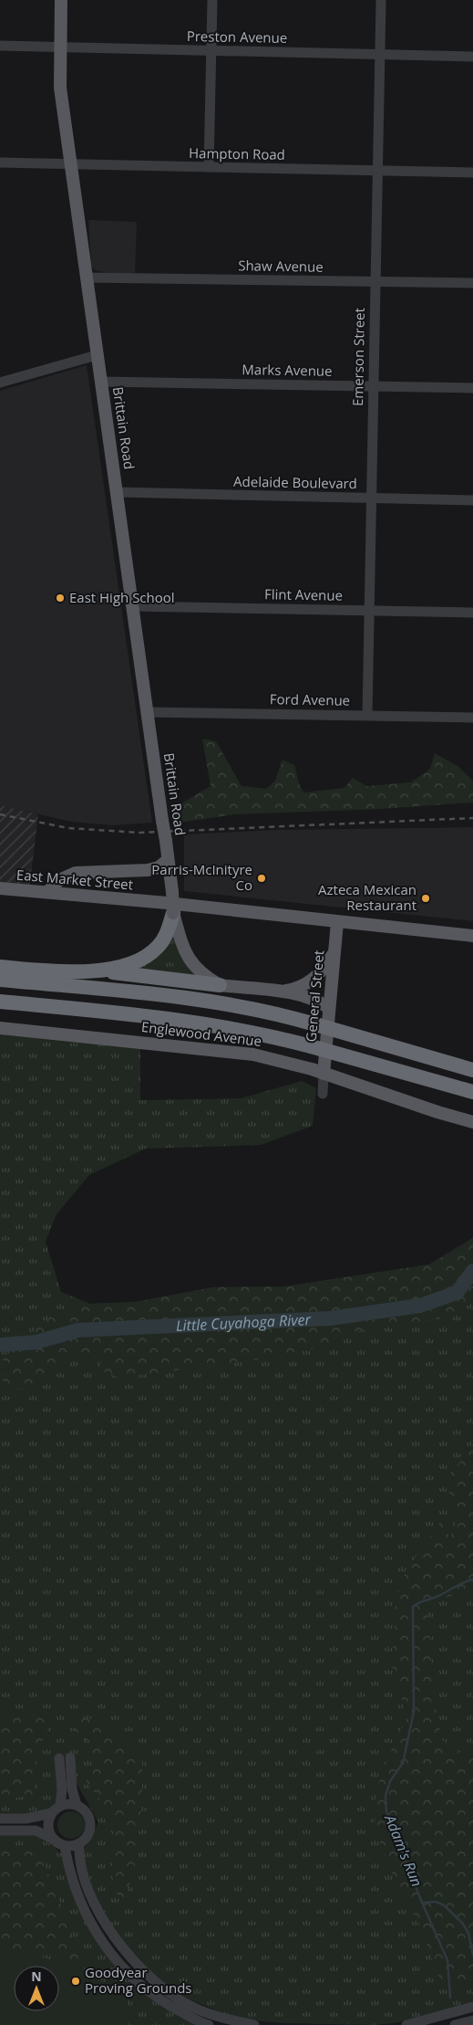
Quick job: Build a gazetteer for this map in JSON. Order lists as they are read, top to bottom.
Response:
{
  "streets": {
    "main road": [
      "Brittain Road",
      "East Market Street",
      "General Street",
      "Englewood Avenue"
    ],
    "street": [
      "Preston Avenue",
      "Hampton Road",
      "Shaw Avenue",
      "Emerson Street",
      "Marks Avenue",
      "Adelaide Boulevard",
      "Flint Avenue",
      "Ford Avenue"
    ]
  },
  "crossings": [
    ["Preston Avenue", "Emerson Street"],
    ["Preston Avenue", "Brittain Road"],
    ["Hampton Road", "Emerson Street"],
    ["Hampton Road", "Brittain Road"],
    ["Shaw Avenue", "Emerson Street"],
    ["Shaw Avenue", "Brittain Road"],
    ["Emerson Street", "Marks Avenue"],
    ["Emerson Street", "Adelaide Boulevard"],
    ["Emerson Street", "Flint Avenue"],
    ["Emerson Street", "Ford Avenue"],
    ["Marks Avenue", "Brittain Road"],
    ["Brittain Road", "Adelaide Boulevard"],
    ["Brittain Road", "Flint Avenue"],
    ["Brittain Road", "Ford Avenue"],
    ["Brittain Road", "General Street"],
    ["East Market Street", "General Street"],
    ["General Street", "Englewood Avenue"]
  ],
  "water": ["Little Cuyahoga River", "Adam's Run"],
  "places": [
    "East High School",
    "Parris-McInityre Co",
    "Azteca Mexican Restaurant",
    "Goodyear Proving Grounds"
  ],
  "north": "top"
}
